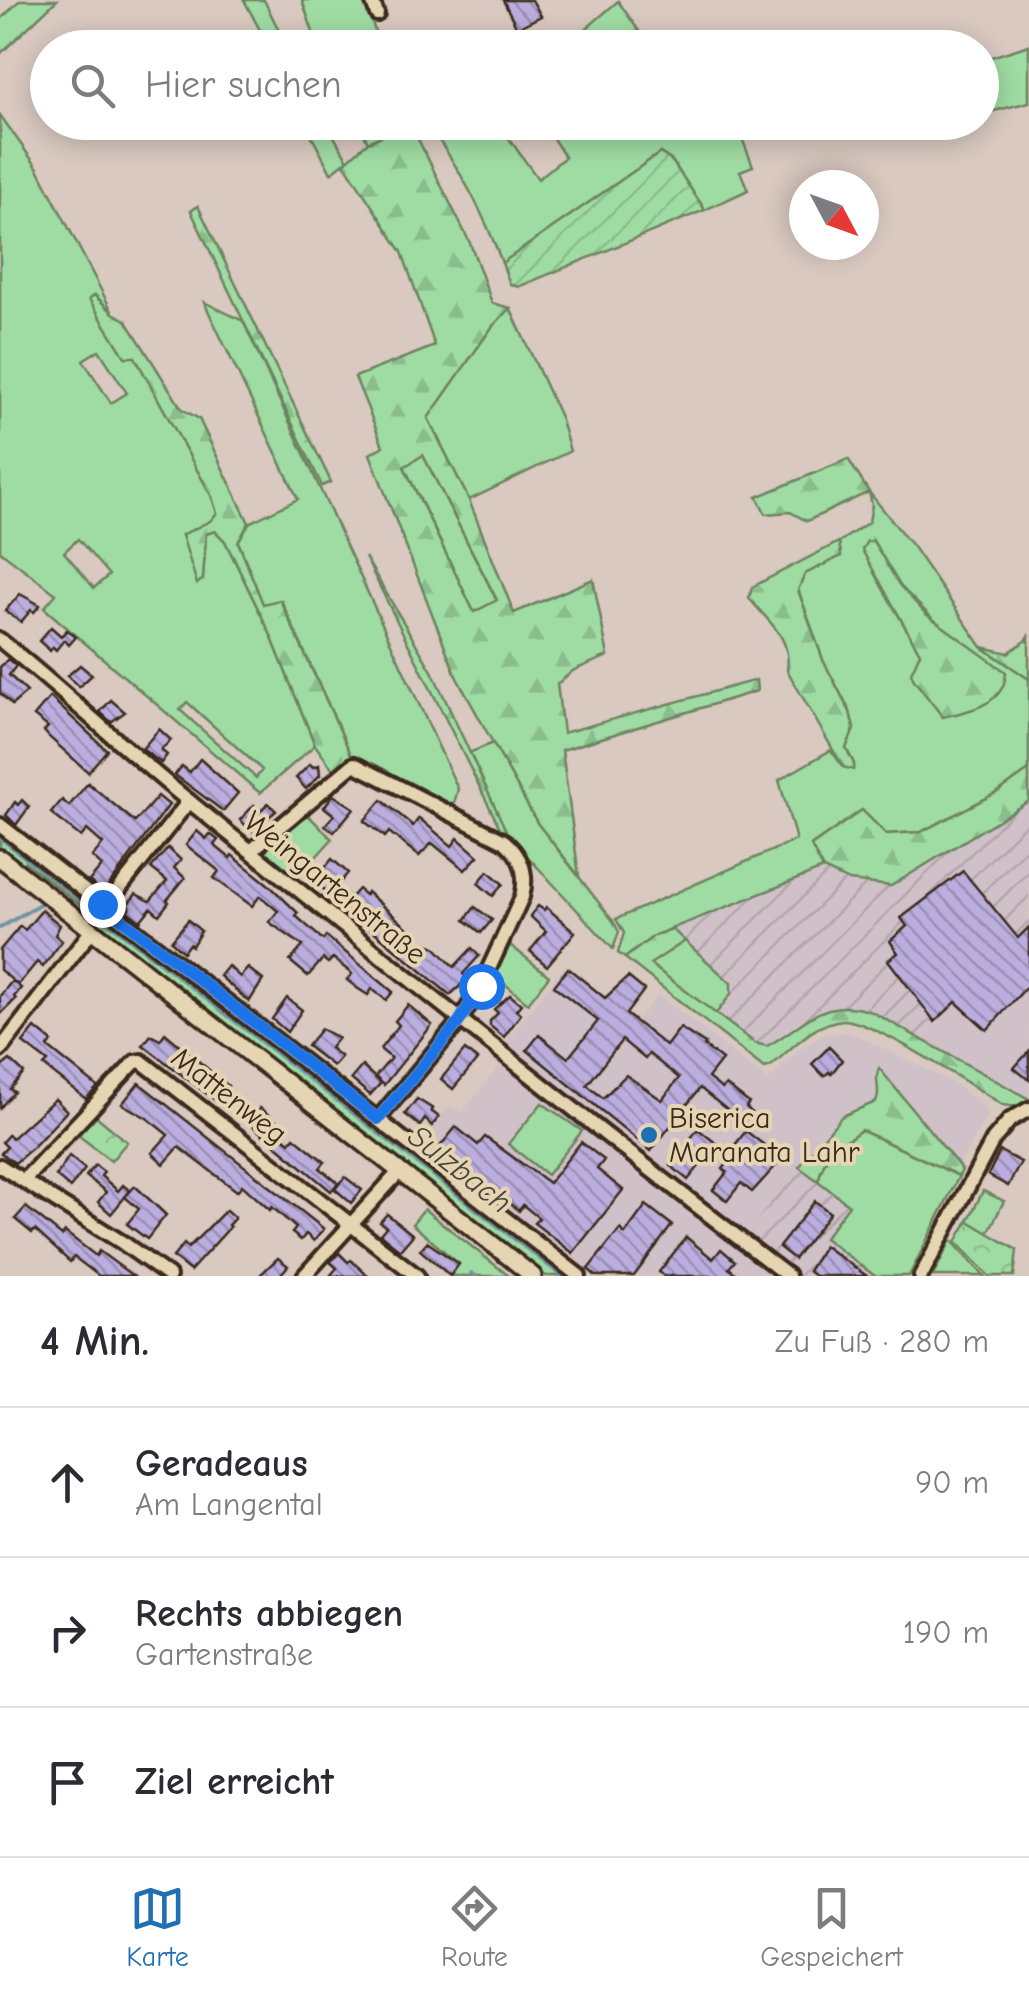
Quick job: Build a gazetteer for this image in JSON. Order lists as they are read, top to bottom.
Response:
{
  "streets": {
    "street": ["Weingartenstraße", "Mattenweg"]
  },
  "water": ["Sulzbach"],
  "places": ["Biserica Maranata Lahr"],
  "north": "bottom right",
  "page": {
    "search": "Hier suchen",
    "heading": ["4 Min.", "Zu Fuß · 280 m"],
    "list": [
      ["Geradeaus", "Am Langental", "90 m"],
      ["Rechts abbiegen", "Gartenstraße", "190 m"],
      "Ziel erreicht"
    ],
    "nav": ["Karte", "Route", "Gespeichert"]
  }
}
